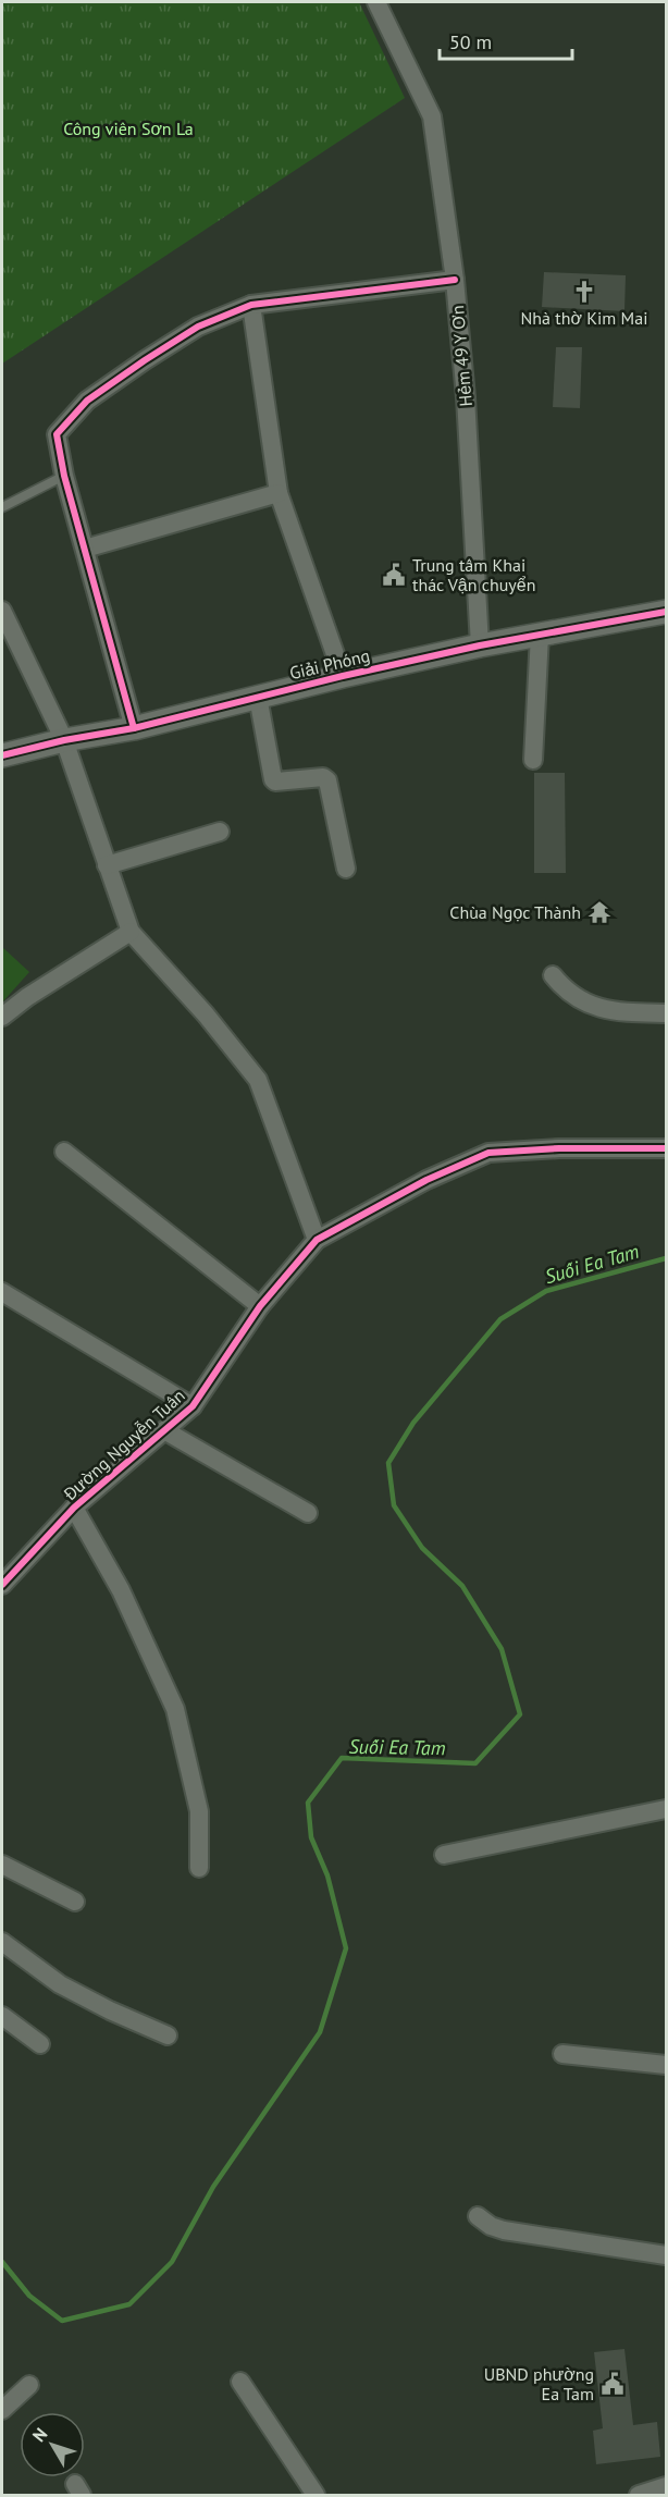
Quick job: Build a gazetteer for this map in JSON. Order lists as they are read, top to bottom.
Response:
{
  "streets": {
    "street": ["Hẻm 49 Y Ơn", "Giải Phóng", "Đường Nguyễn Tuân"]
  },
  "crossings": [
    ["Hẻm 49 Y Ơn", "Giải Phóng"]
  ],
  "water": ["Suối Ea Tam"],
  "parks": ["Công viên Sơn La"],
  "places": {
    "church": ["Nhà thờ Kim Mai"],
    "public building": ["Trung tâm Khai thác Vận chuyển", "UBND phường Ea Tam"],
    "temple": ["Chùa Ngọc Thành"]
  },
  "scale_bar": "50 m",
  "north": "top left"
}
